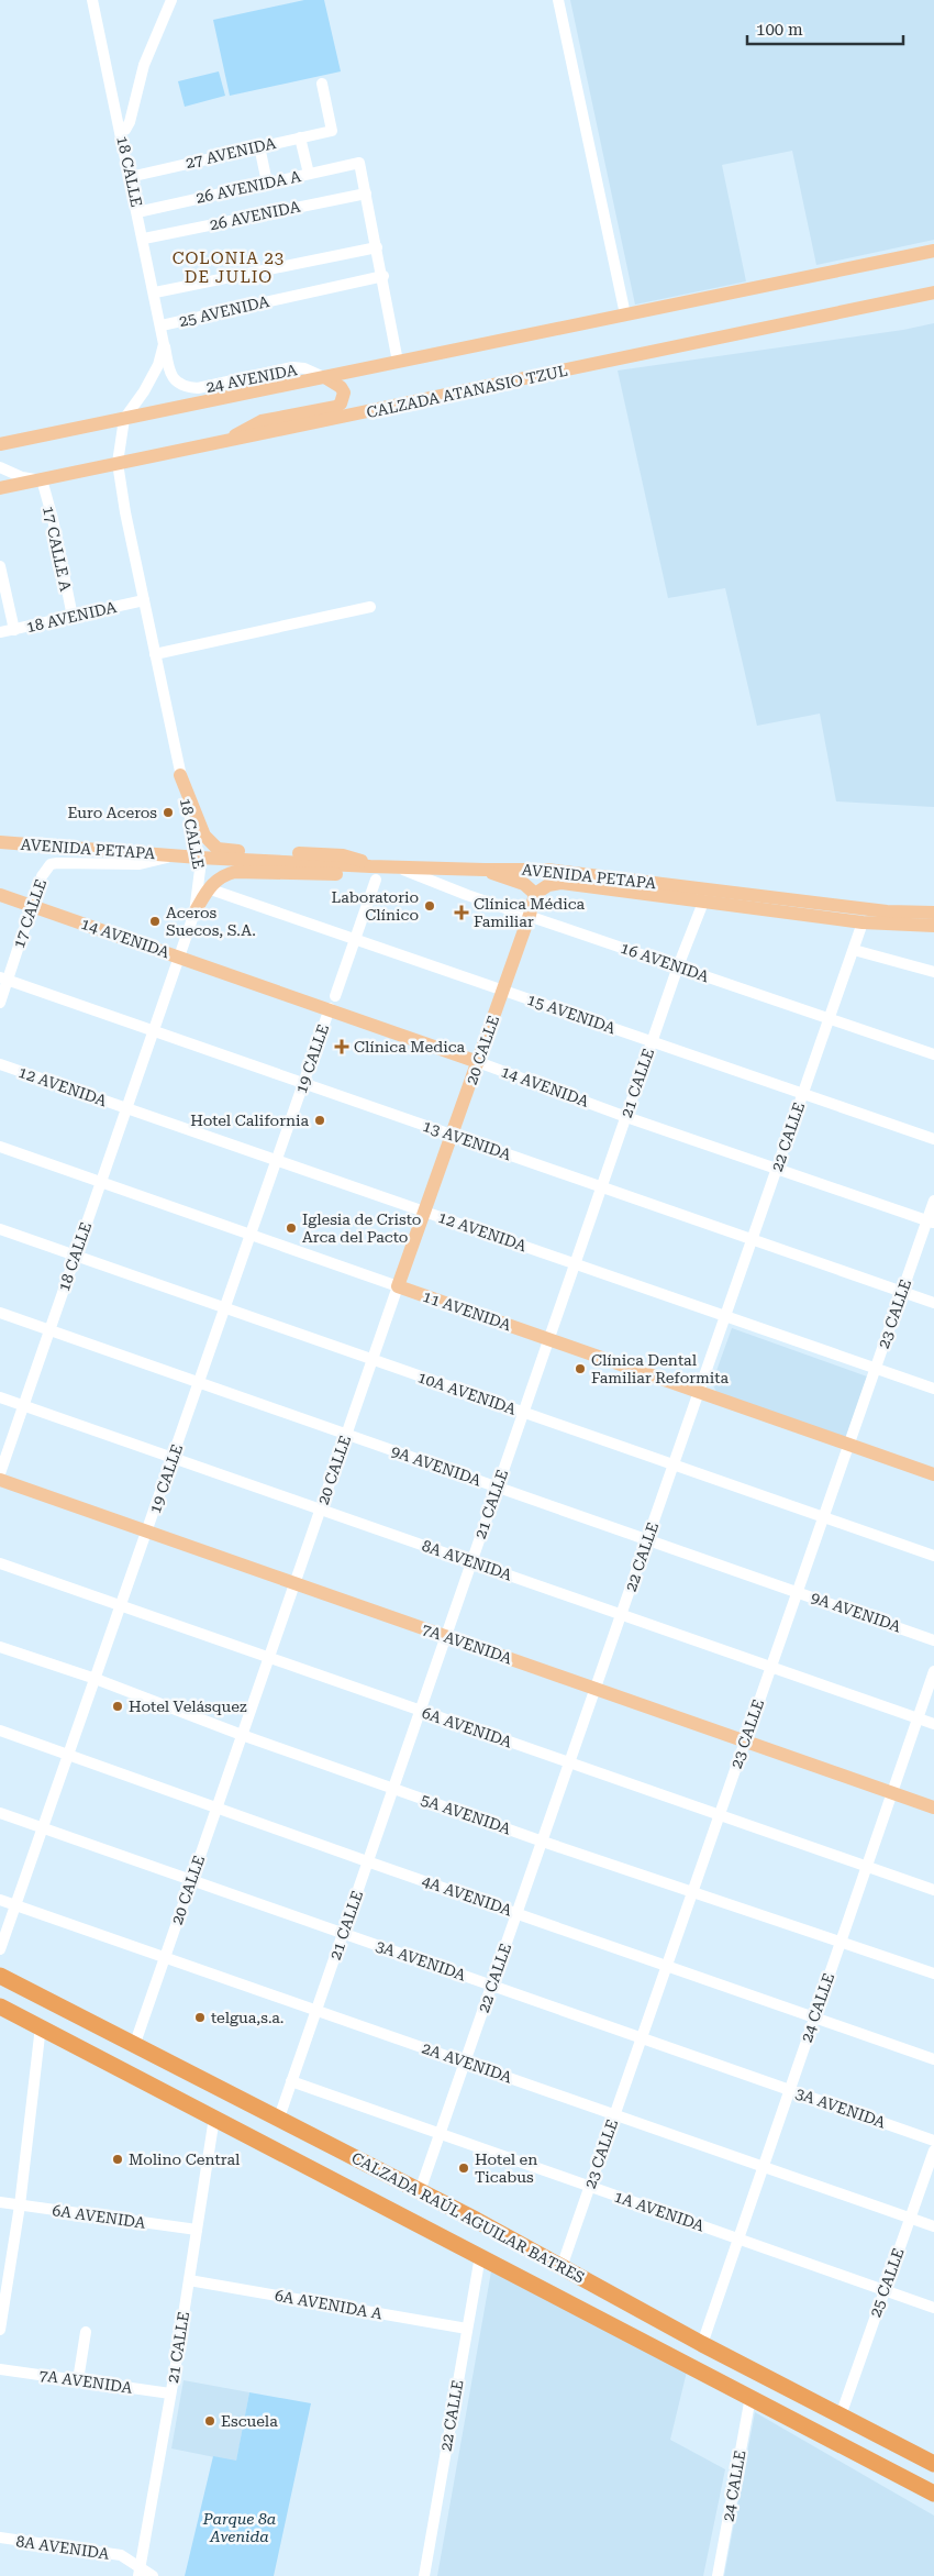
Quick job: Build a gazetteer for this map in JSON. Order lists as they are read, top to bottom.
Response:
{
  "streets": {
    "highway": ["CALZADA RAÚL AGUILAR BATRES"],
    "main road": [
      "CALZADA ATANASIO TZUL",
      "AVENIDA PETAPA",
      "14 AVENIDA",
      "20 CALLE",
      "11 AVENIDA",
      "7A AVENIDA"
    ],
    "street": [
      "27 AVENIDA",
      "18 CALLE",
      "26 AVENIDA A",
      "26 AVENIDA",
      "25 AVENIDA",
      "24 AVENIDA",
      "17 CALLE A",
      "18 AVENIDA",
      "17 CALLE",
      "16 AVENIDA",
      "15 AVENIDA",
      "19 CALLE",
      "21 CALLE",
      "12 AVENIDA",
      "22 CALLE",
      "13 AVENIDA",
      "23 CALLE",
      "10A AVENIDA",
      "9A AVENIDA",
      "8A AVENIDA",
      "6A AVENIDA",
      "5A AVENIDA",
      "4A AVENIDA",
      "3A AVENIDA",
      "24 CALLE",
      "2A AVENIDA",
      "1A AVENIDA",
      "25 CALLE",
      "6A AVENIDA A"
    ]
  },
  "crossings": [
    ["27 AVENIDA", "18 CALLE"],
    ["18 CALLE", "26 AVENIDA A"],
    ["18 CALLE", "26 AVENIDA"],
    ["18 CALLE", "25 AVENIDA"],
    ["18 CALLE", "24 AVENIDA"],
    ["18 CALLE", "CALZADA ATANASIO TZUL"],
    ["18 CALLE", "18 AVENIDA"],
    ["18 CALLE", "AVENIDA PETAPA"],
    ["18 CALLE", "14 AVENIDA"],
    ["18 CALLE", "12 AVENIDA"],
    ["18 CALLE", "13 AVENIDA"],
    ["18 CALLE", "11 AVENIDA"],
    ["18 CALLE", "10A AVENIDA"],
    ["18 CALLE", "9A AVENIDA"],
    ["18 CALLE", "8A AVENIDA"],
    ["26 AVENIDA A", "26 AVENIDA"],
    ["CALZADA ATANASIO TZUL", "17 CALLE A"],
    ["17 CALLE A", "18 AVENIDA"],
    ["AVENIDA PETAPA", "17 CALLE"],
    ["AVENIDA PETAPA", "16 AVENIDA"],
    ["AVENIDA PETAPA", "20 CALLE"],
    ["AVENIDA PETAPA", "21 CALLE"],
    ["AVENIDA PETAPA", "22 CALLE"],
    ["17 CALLE", "14 AVENIDA"],
    ["17 CALLE", "13 AVENIDA"],
    ["14 AVENIDA", "20 CALLE"],
    ["14 AVENIDA", "19 CALLE"],
    ["14 AVENIDA", "21 CALLE"],
    ["14 AVENIDA", "22 CALLE"],
    ["14 AVENIDA", "23 CALLE"],
    ["16 AVENIDA", "20 CALLE"],
    ["16 AVENIDA", "21 CALLE"],
    ["16 AVENIDA", "22 CALLE"],
    ["15 AVENIDA", "20 CALLE"],
    ["15 AVENIDA", "19 CALLE"],
    ["15 AVENIDA", "21 CALLE"],
    ["15 AVENIDA", "22 CALLE"],
    ["20 CALLE", "12 AVENIDA"],
    ["20 CALLE", "13 AVENIDA"],
    ["20 CALLE", "11 AVENIDA"],
    ["20 CALLE", "10A AVENIDA"],
    ["20 CALLE", "9A AVENIDA"],
    ["20 CALLE", "8A AVENIDA"],
    ["20 CALLE", "7A AVENIDA"],
    ["20 CALLE", "6A AVENIDA"],
    ["20 CALLE", "5A AVENIDA"],
    ["20 CALLE", "4A AVENIDA"],
    ["20 CALLE", "3A AVENIDA"],
    ["20 CALLE", "2A AVENIDA"],
    ["20 CALLE", "CALZADA RAÚL AGUILAR BATRES"],
    ["19 CALLE", "12 AVENIDA"],
    ["19 CALLE", "13 AVENIDA"],
    ["19 CALLE", "11 AVENIDA"],
    ["19 CALLE", "10A AVENIDA"],
    ["19 CALLE", "9A AVENIDA"],
    ["19 CALLE", "8A AVENIDA"],
    ["19 CALLE", "7A AVENIDA"],
    ["19 CALLE", "6A AVENIDA"],
    ["19 CALLE", "5A AVENIDA"],
    ["19 CALLE", "4A AVENIDA"],
    ["19 CALLE", "3A AVENIDA"],
    ["19 CALLE", "2A AVENIDA"],
    ["21 CALLE", "12 AVENIDA"],
    ["21 CALLE", "13 AVENIDA"],
    ["21 CALLE", "11 AVENIDA"],
    ["21 CALLE", "10A AVENIDA"],
    ["21 CALLE", "9A AVENIDA"],
    ["21 CALLE", "8A AVENIDA"],
    ["21 CALLE", "7A AVENIDA"],
    ["21 CALLE", "6A AVENIDA"],
    ["21 CALLE", "5A AVENIDA"],
    ["21 CALLE", "4A AVENIDA"],
    ["21 CALLE", "3A AVENIDA"],
    ["21 CALLE", "2A AVENIDA"],
    ["21 CALLE", "1A AVENIDA"],
    ["21 CALLE", "CALZADA RAÚL AGUILAR BATRES"],
    ["21 CALLE", "6A AVENIDA A"],
    ["12 AVENIDA", "22 CALLE"],
    ["12 AVENIDA", "23 CALLE"],
    ["22 CALLE", "13 AVENIDA"],
    ["22 CALLE", "11 AVENIDA"],
    ["22 CALLE", "10A AVENIDA"],
    ["22 CALLE", "9A AVENIDA"],
    ["22 CALLE", "8A AVENIDA"],
    ["22 CALLE", "7A AVENIDA"],
    ["22 CALLE", "6A AVENIDA"],
    ["22 CALLE", "5A AVENIDA"],
    ["22 CALLE", "4A AVENIDA"],
    ["22 CALLE", "3A AVENIDA"],
    ["22 CALLE", "2A AVENIDA"],
    ["22 CALLE", "1A AVENIDA"],
    ["22 CALLE", "CALZADA RAÚL AGUILAR BATRES"],
    ["22 CALLE", "6A AVENIDA A"],
    ["13 AVENIDA", "23 CALLE"],
    ["11 AVENIDA", "23 CALLE"],
    ["23 CALLE", "10A AVENIDA"],
    ["23 CALLE", "9A AVENIDA"],
    ["23 CALLE", "8A AVENIDA"],
    ["23 CALLE", "7A AVENIDA"],
    ["23 CALLE", "6A AVENIDA"],
    ["23 CALLE", "5A AVENIDA"],
    ["23 CALLE", "4A AVENIDA"],
    ["23 CALLE", "3A AVENIDA"],
    ["23 CALLE", "2A AVENIDA"],
    ["23 CALLE", "1A AVENIDA"],
    ["23 CALLE", "CALZADA RAÚL AGUILAR BATRES"],
    ["8A AVENIDA", "24 CALLE"],
    ["7A AVENIDA", "24 CALLE"],
    ["6A AVENIDA", "24 CALLE"],
    ["5A AVENIDA", "24 CALLE"],
    ["4A AVENIDA", "24 CALLE"],
    ["3A AVENIDA", "24 CALLE"],
    ["24 CALLE", "2A AVENIDA"],
    ["24 CALLE", "1A AVENIDA"],
    ["24 CALLE", "CALZADA RAÚL AGUILAR BATRES"],
    ["2A AVENIDA", "25 CALLE"],
    ["1A AVENIDA", "25 CALLE"],
    ["CALZADA RAÚL AGUILAR BATRES", "25 CALLE"]
  ],
  "districts": ["COLONIA 23 DE JULIO"],
  "parks": ["Parque 8a Avenida"],
  "places": {
    "other": [
      "Euro Aceros",
      "Laboratorio Clínico",
      "Aceros Suecos, S.A.",
      "Hotel California",
      "Iglesia de Cristo Arca del Pacto",
      "Clínica Dental Familiar Reformita",
      "Hotel Velásquez",
      "telgua,s.a.",
      "Molino Central",
      "Hotel en Ticabus",
      "Escuela"
    ],
    "health": ["Clínica Médica Familiar", "Clínica Medica"]
  },
  "scale_bar": "100 m"
}
